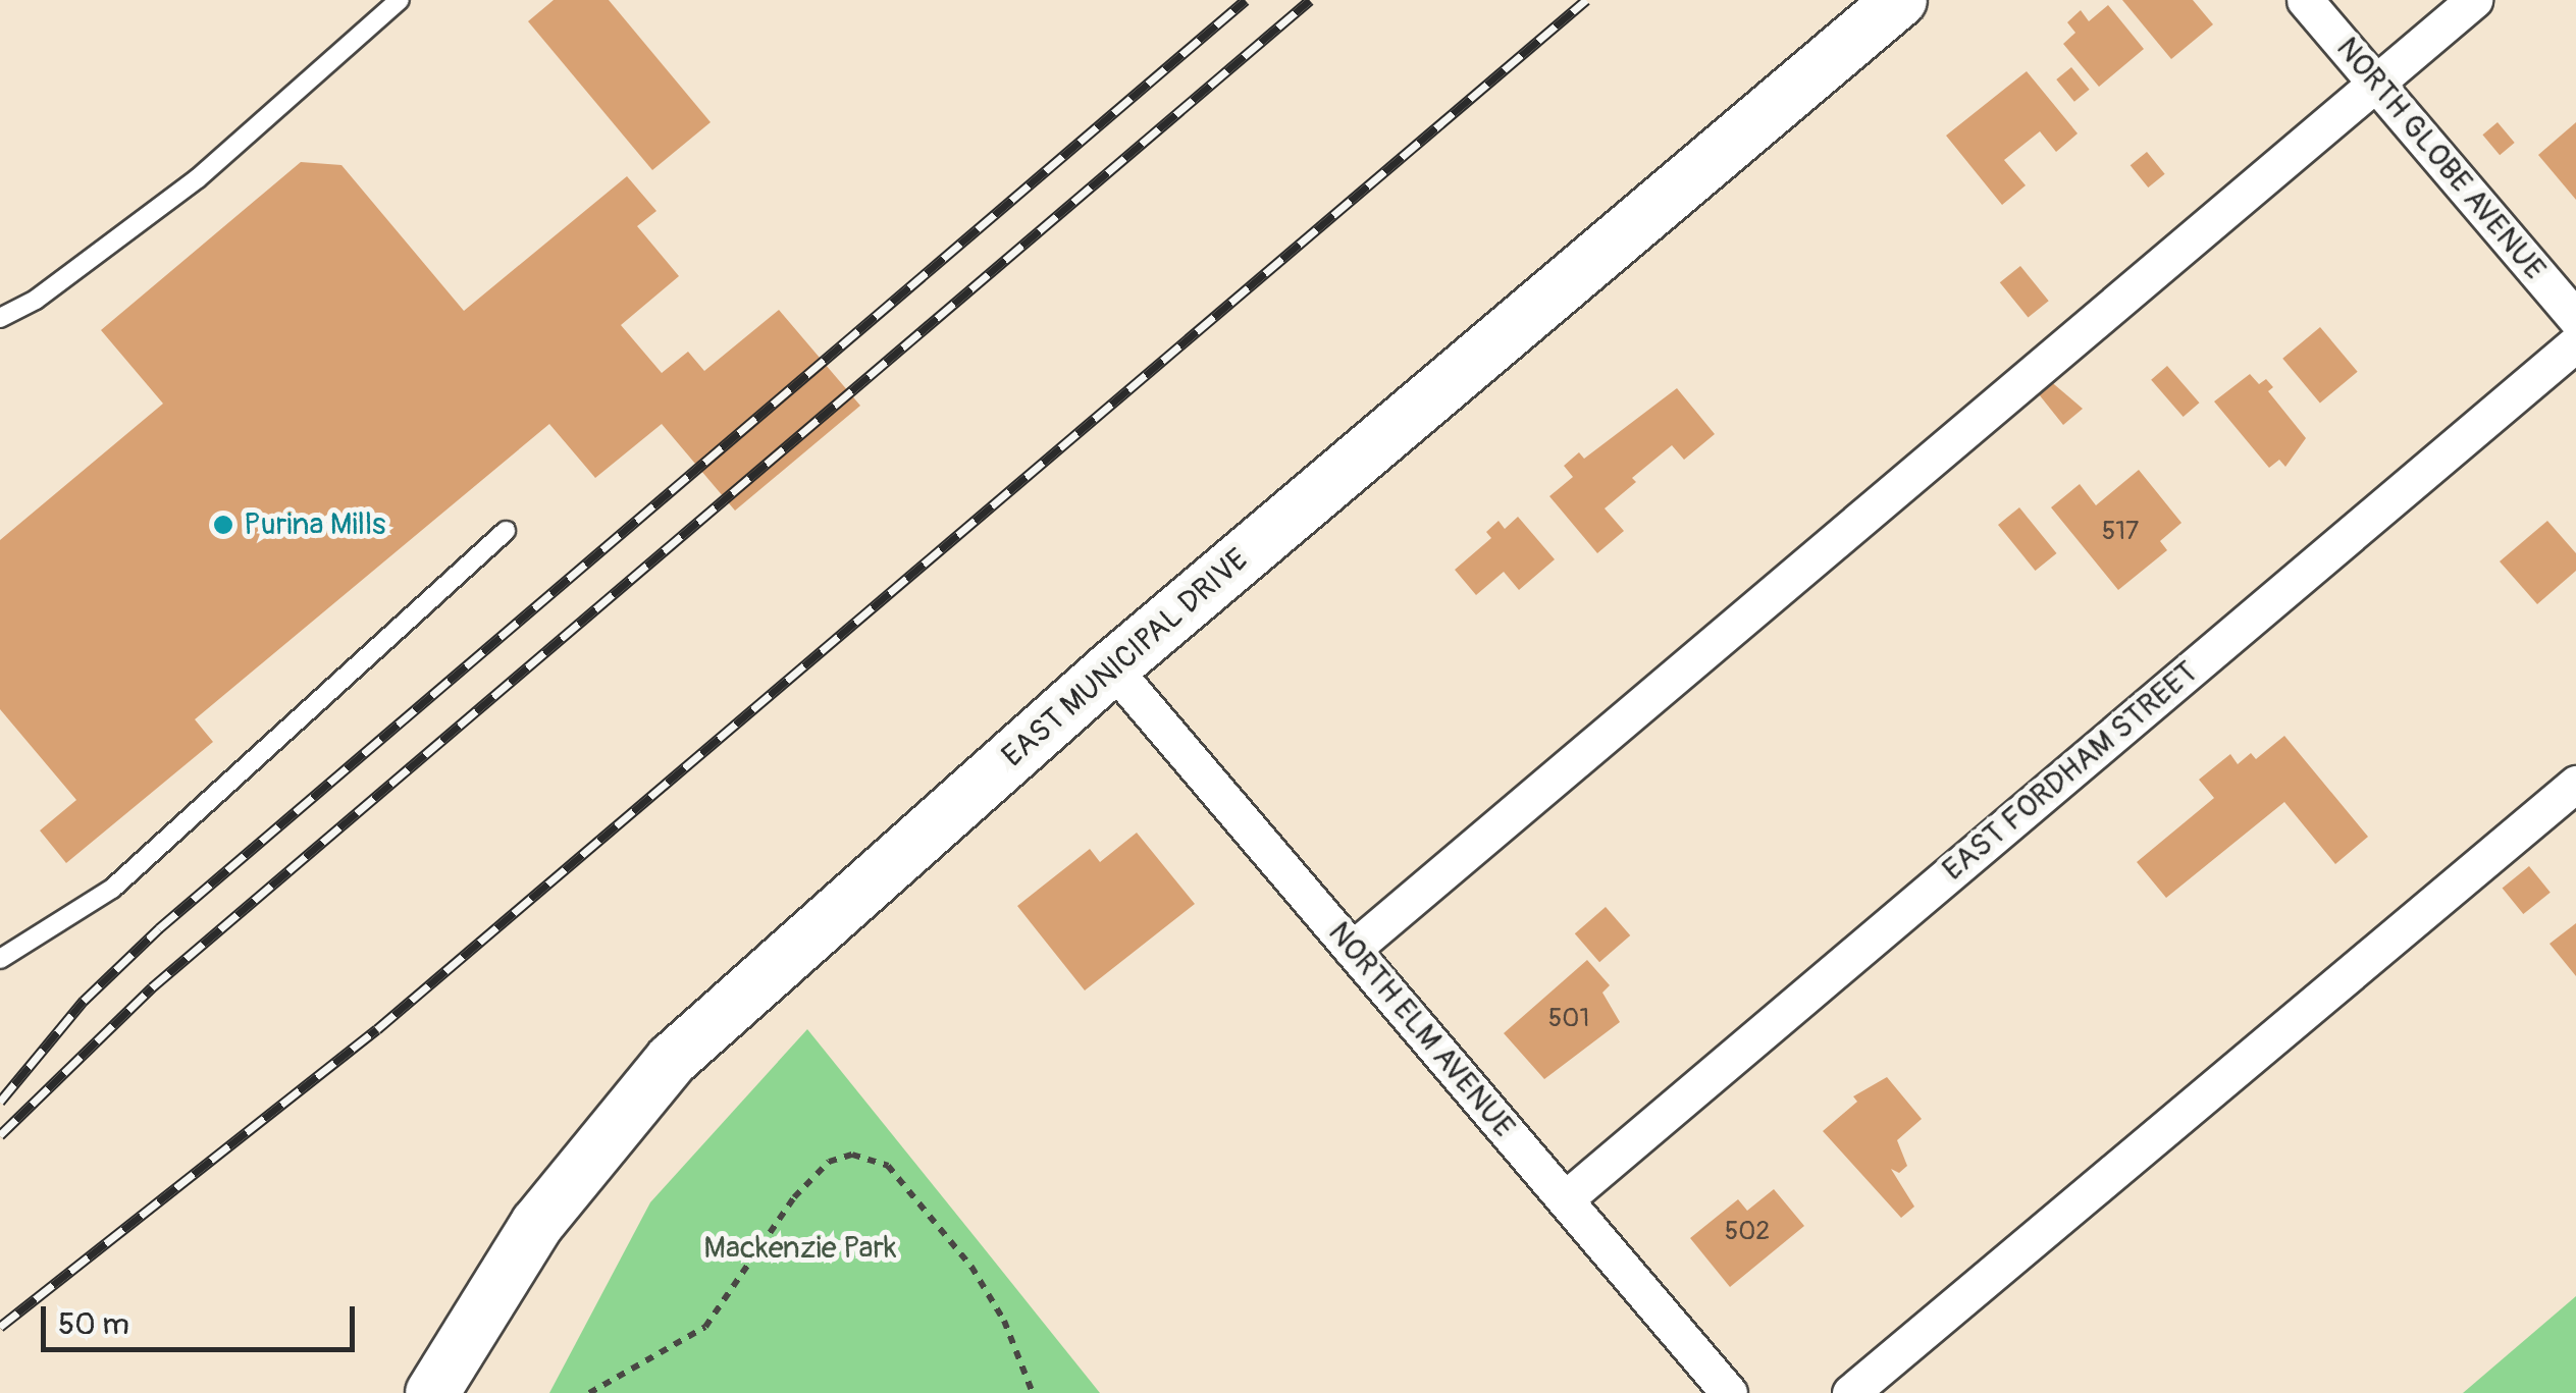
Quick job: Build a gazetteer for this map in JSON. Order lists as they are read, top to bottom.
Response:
{
  "streets": {
    "street": [
      "NORTH GLOBE AVENUE",
      "EAST MUNICIPAL DRIVE",
      "EAST FORDHAM STREET",
      "NORTH ELM AVENUE"
    ]
  },
  "crossings": [
    ["EAST MUNICIPAL DRIVE", "NORTH ELM AVENUE"],
    ["EAST FORDHAM STREET", "NORTH ELM AVENUE"]
  ],
  "parks": ["Mackenzie Park"],
  "places": ["Purina Mills"],
  "house_numbers": ["517", "501", "502"],
  "scale_bar": "50 m"
}
